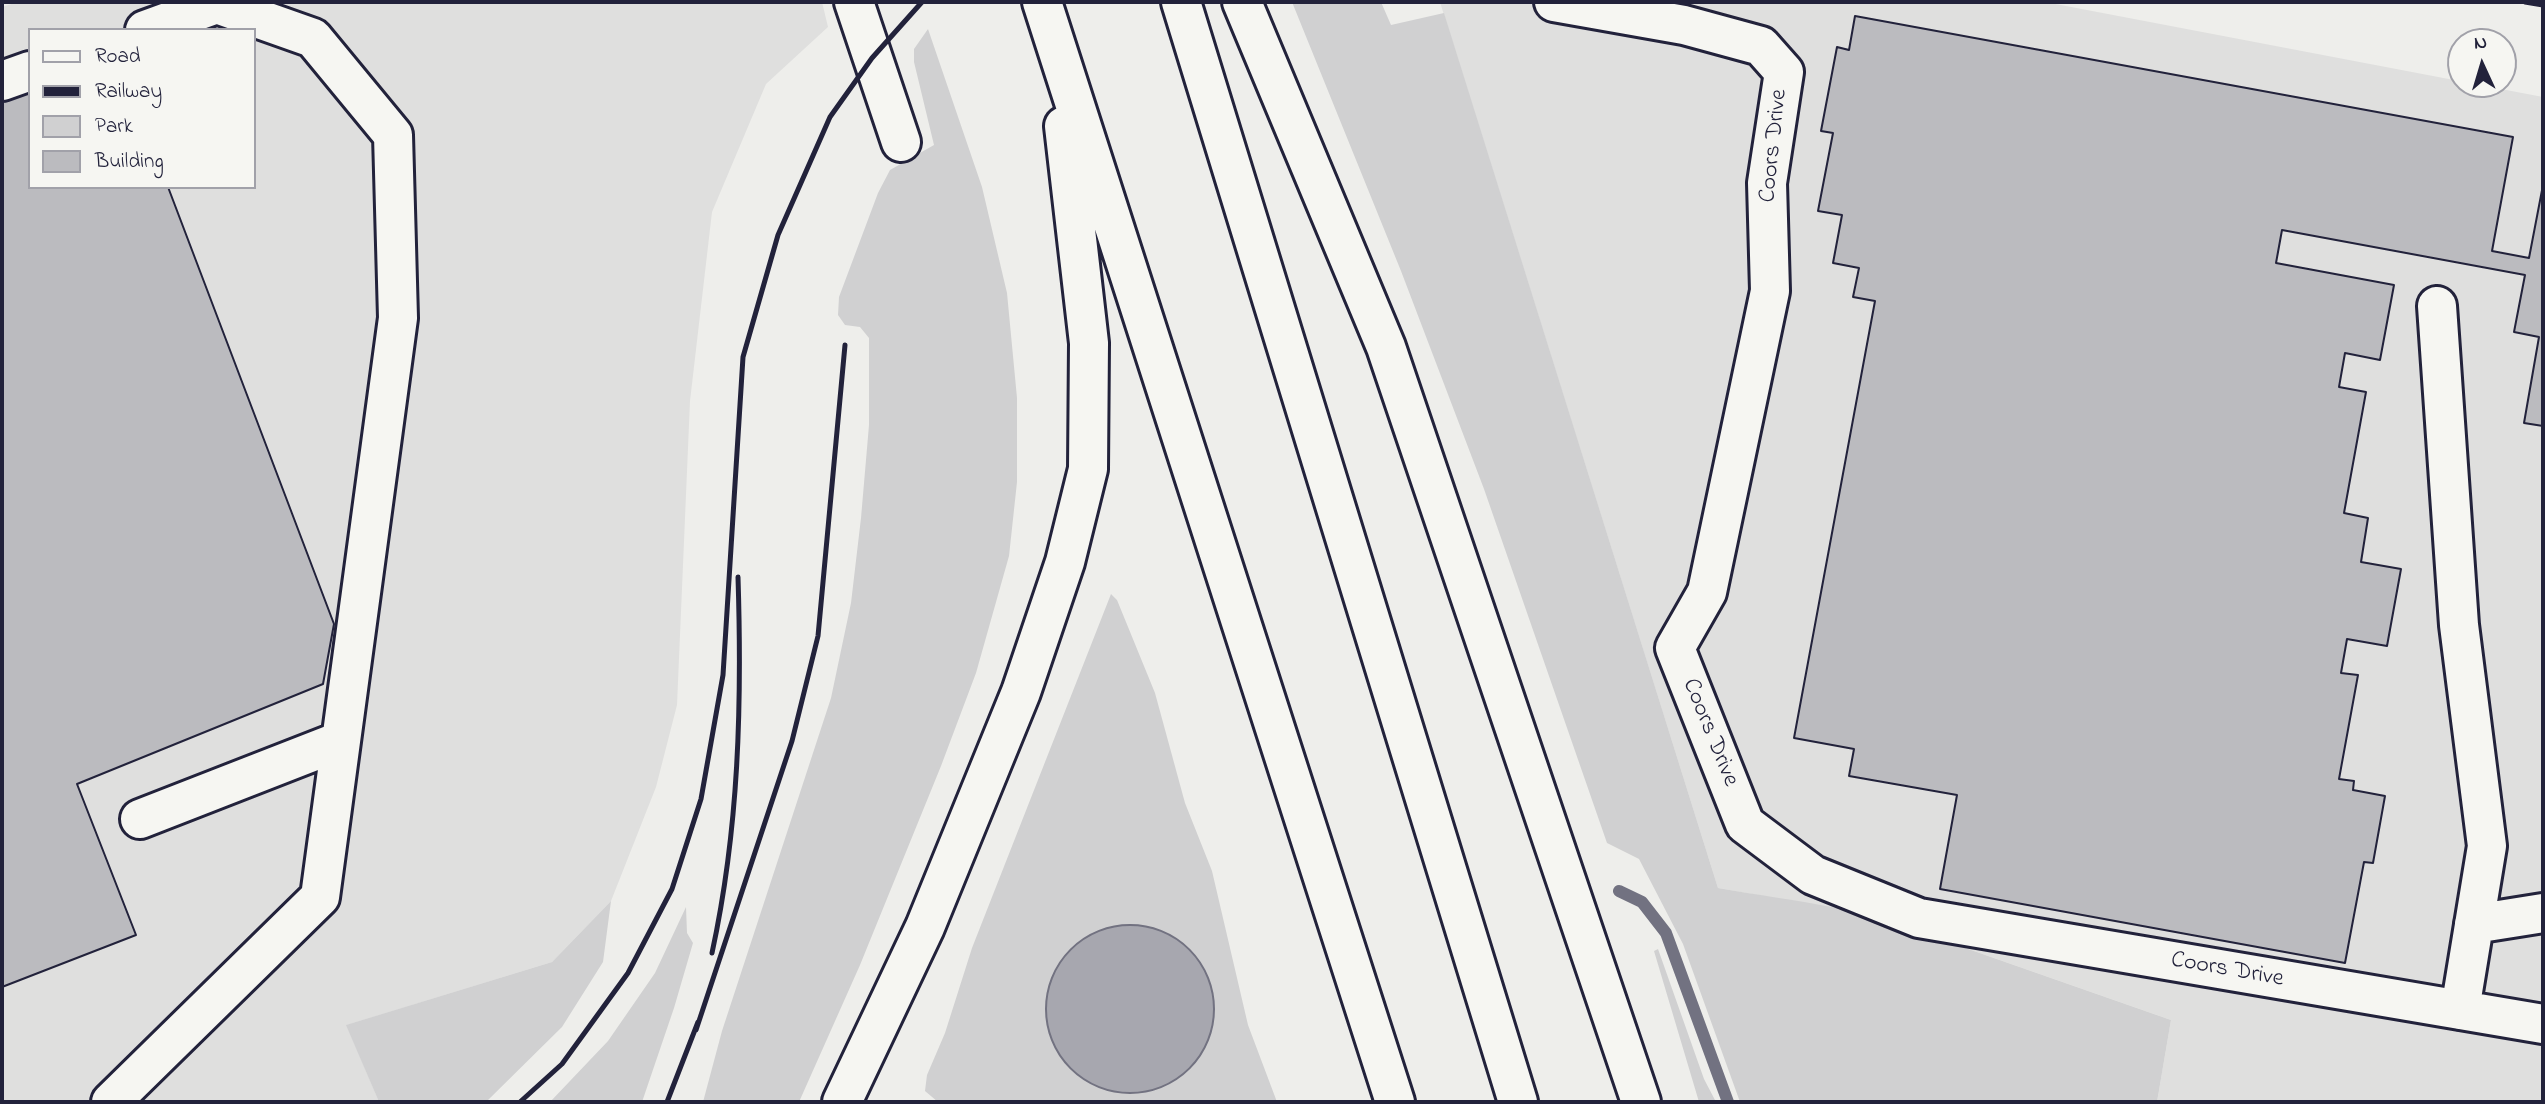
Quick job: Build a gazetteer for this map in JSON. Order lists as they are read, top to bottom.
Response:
{
  "streets": {
    "main road": ["Coors Drive"]
  },
  "legend": [
    "Road",
    "Railway",
    "Park",
    "Building"
  ],
  "north": "top"
}
